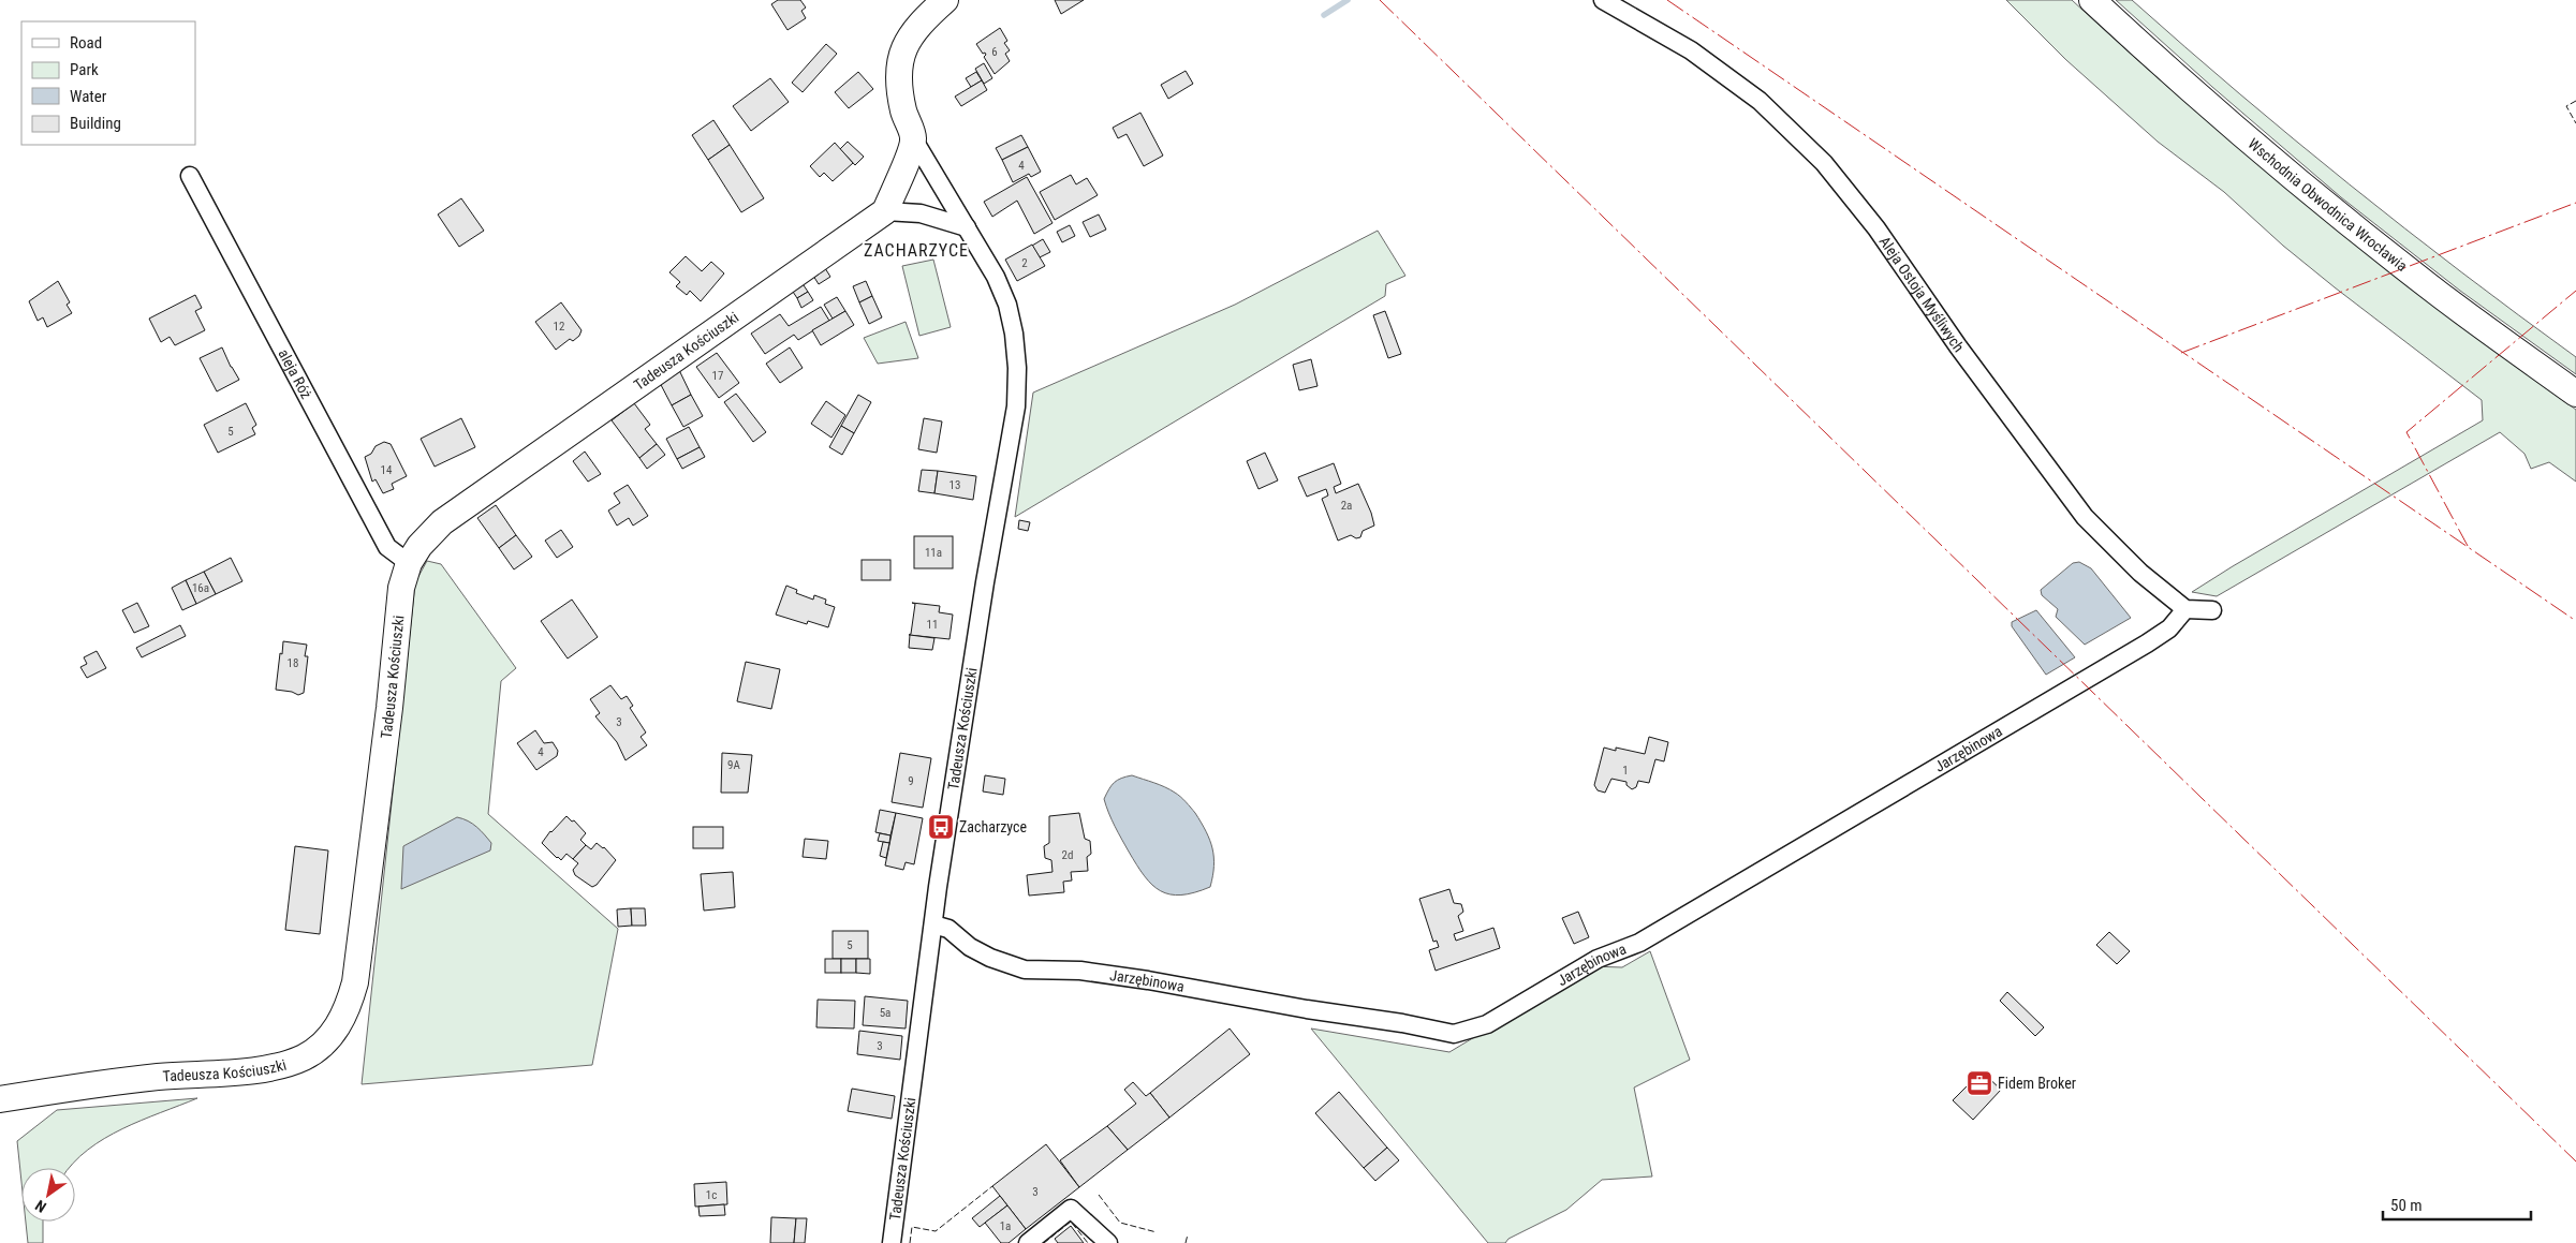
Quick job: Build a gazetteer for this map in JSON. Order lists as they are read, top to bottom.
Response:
{
  "streets": {
    "street": [
      "Wschodnia Obwodnica Wrocławia",
      "Aleja Ostoja Myśliwych",
      "Tadeusza Kościuszki",
      "aleja Róż",
      "Jarzębinowa"
    ]
  },
  "crossings": [
    ["Aleja Ostoja Myśliwych", "Jarzębinowa"],
    ["Tadeusza Kościuszki", "aleja Róż"],
    ["Tadeusza Kościuszki", "Jarzębinowa"]
  ],
  "districts": ["ZACHARZYCE"],
  "places": {
    "bus stop": ["Zacharzyce"],
    "office": ["Fidem Broker"]
  },
  "house_numbers": [
    "6",
    "4",
    "2",
    "12",
    "17",
    "5",
    "14",
    "13",
    "2a",
    "11a",
    "16a",
    "11",
    "18",
    "3",
    "4",
    "9A",
    "1",
    "9",
    "2d",
    "5",
    "5a",
    "3",
    "3",
    "1c",
    "1a"
  ],
  "legend": [
    "Road",
    "Park",
    "Water",
    "Building"
  ],
  "scale_bar": "50 m",
  "north": "bottom left"
}
